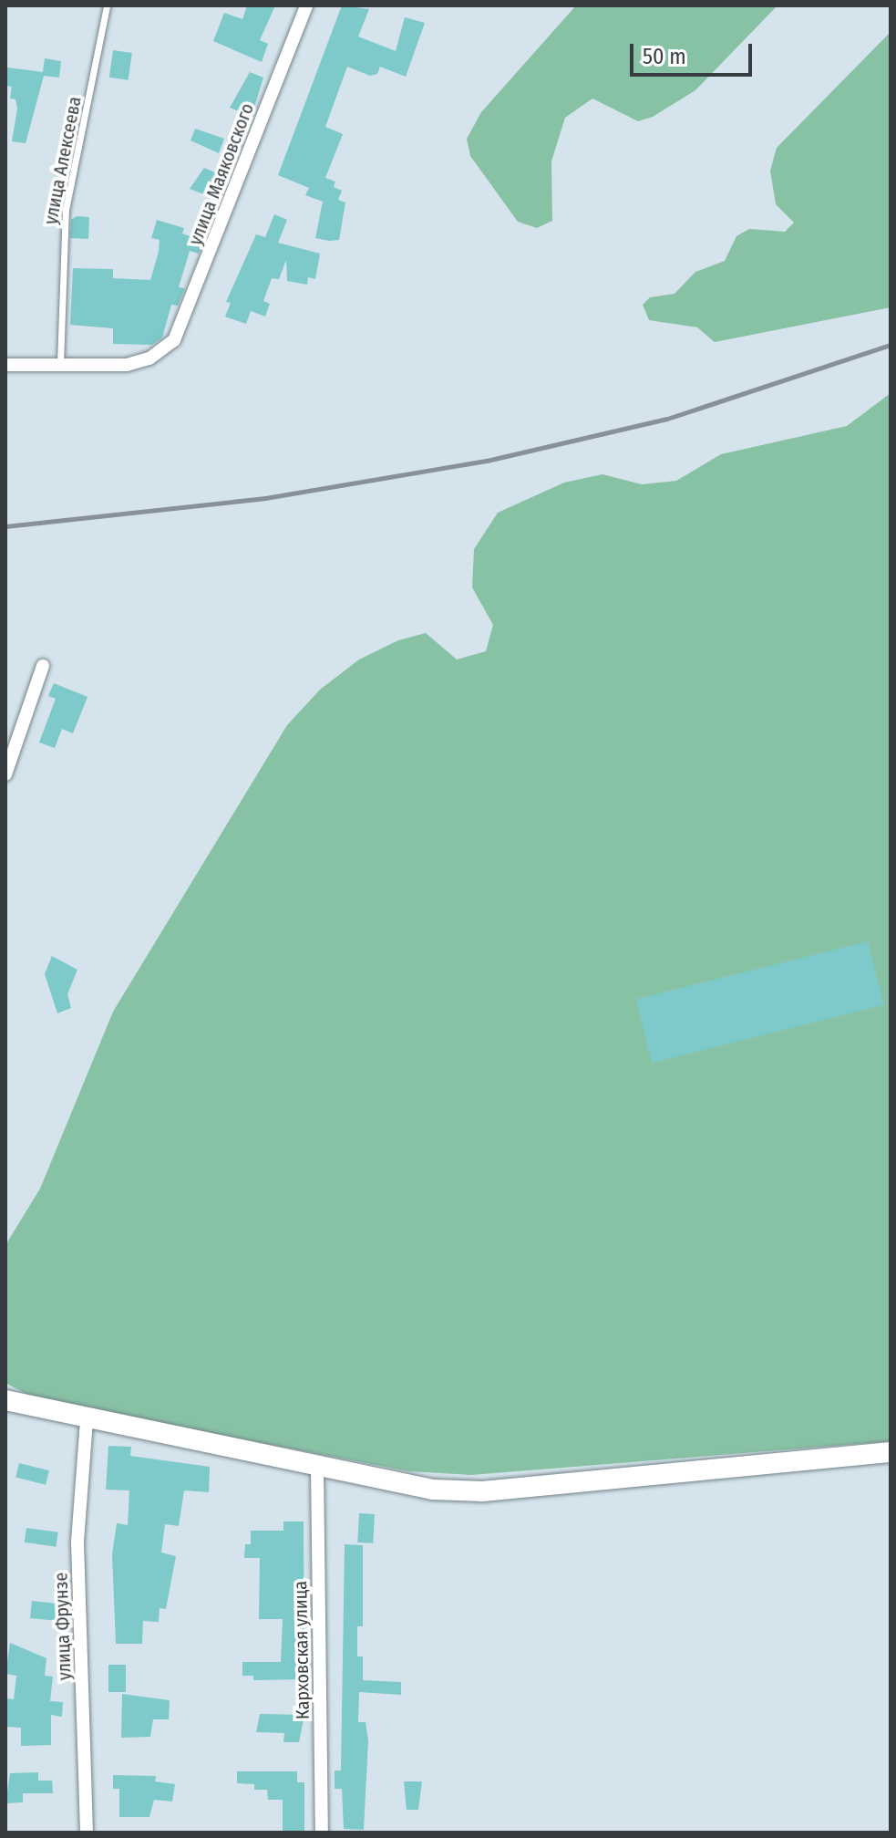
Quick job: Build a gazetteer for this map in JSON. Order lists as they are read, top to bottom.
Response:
{
  "streets": {
    "street": ["улица Маяковского", "улица Фрунзе", "Карховская улица"],
    "lane": ["улица Алексеева"]
  },
  "crossings": [
    ["улица Алексеева", "улица Маяковского"]
  ],
  "scale_bar": "50 m"
}
